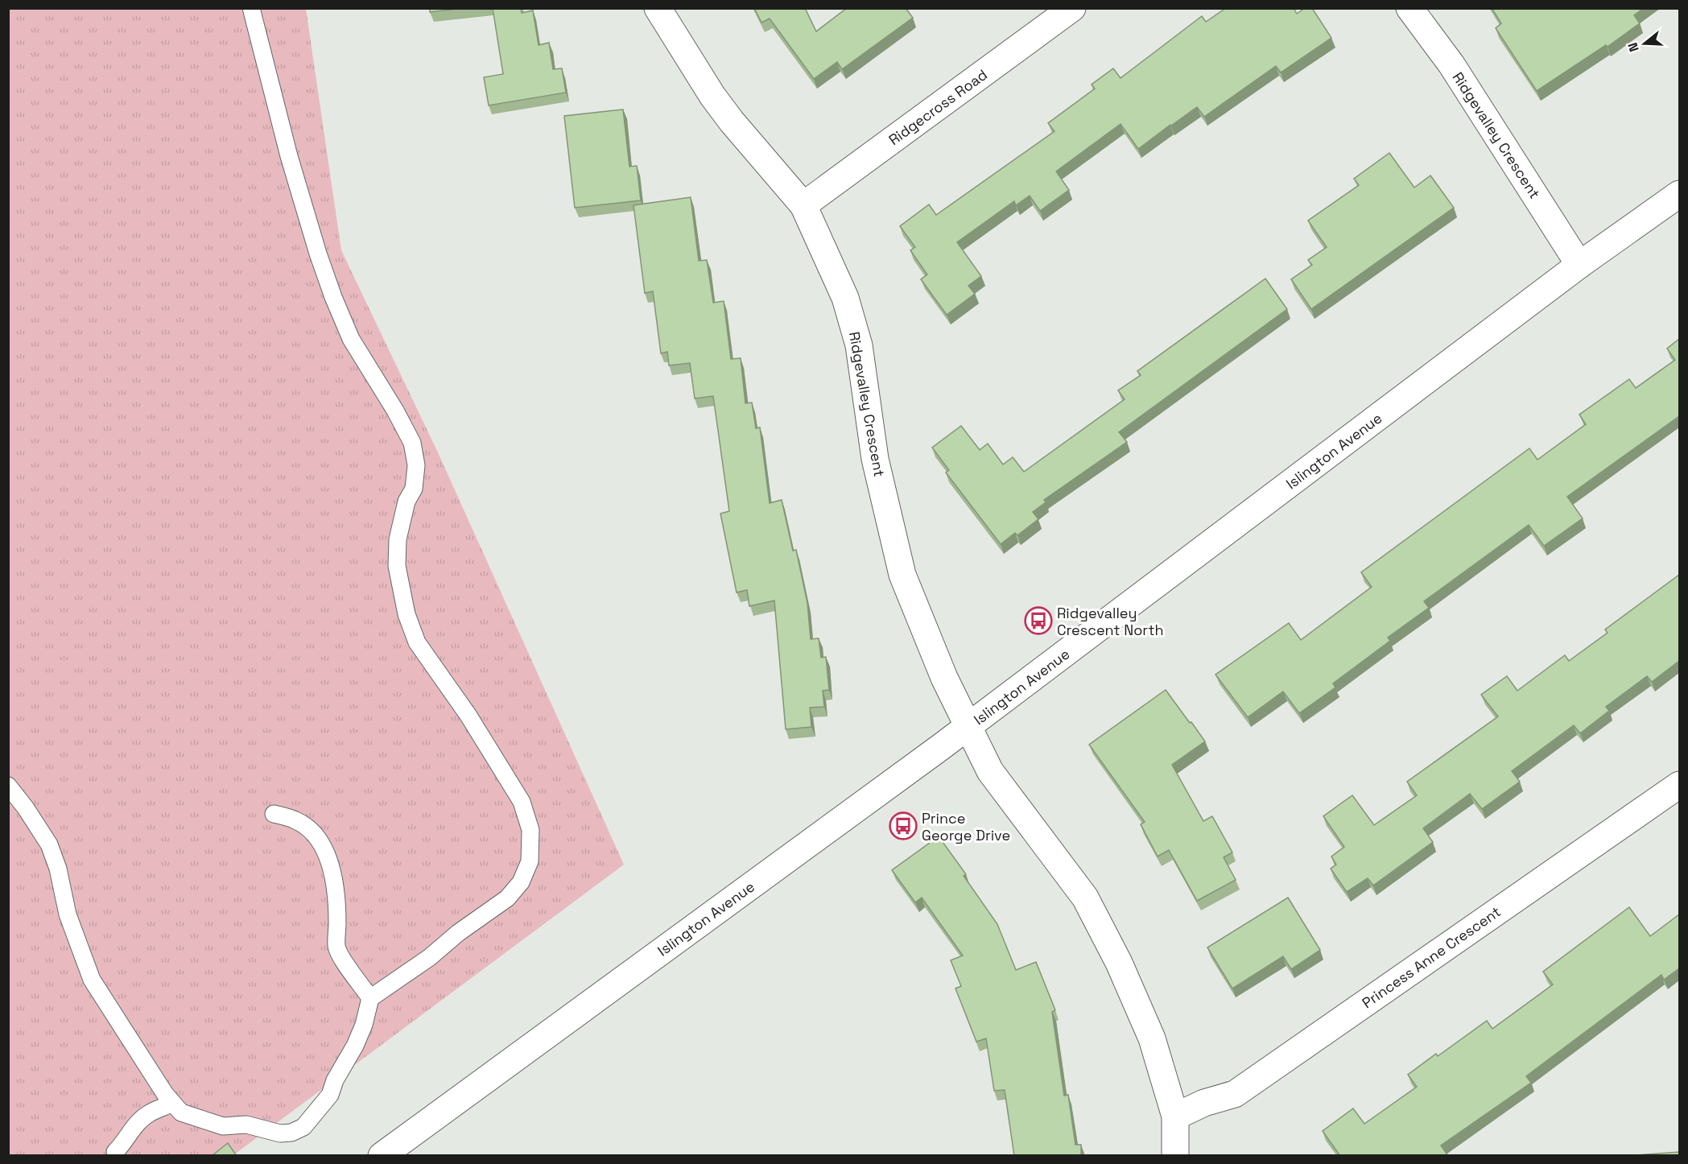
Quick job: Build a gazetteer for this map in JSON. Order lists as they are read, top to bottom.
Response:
{
  "streets": {
    "street": [
      "Ridgecross Road",
      "Ridgevalley Crescent",
      "Islington Avenue",
      "Princess Anne Crescent"
    ]
  },
  "crossings": [
    ["Ridgecross Road", "Ridgevalley Crescent"],
    ["Ridgevalley Crescent", "Islington Avenue"]
  ],
  "places": {
    "bus stop": ["Ridgevalley Crescent North", "Prince George Drive"]
  },
  "north": "left"
}
